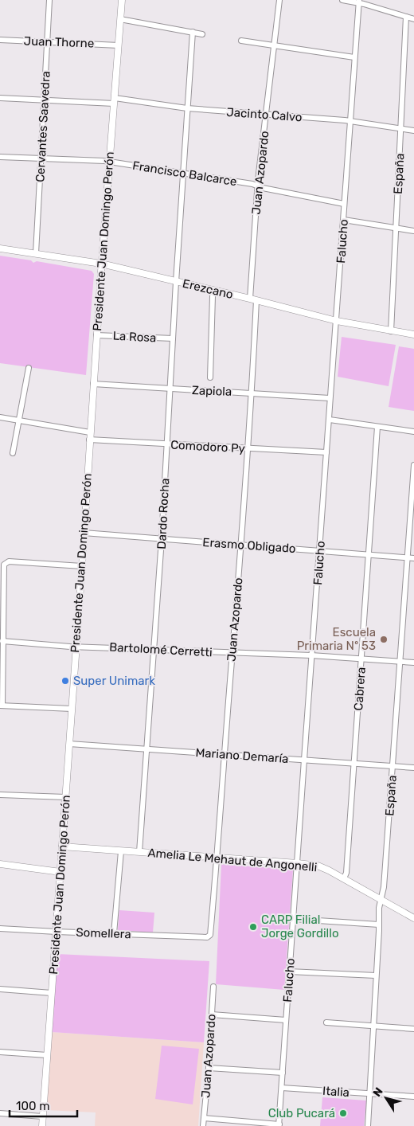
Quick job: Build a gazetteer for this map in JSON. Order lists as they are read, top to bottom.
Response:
{
  "streets": {
    "street": [
      "Juan Thorne",
      "Jacinto Calvo",
      "Cervantes Saavedra",
      "Juan Azopardo",
      "Francisco Balcarce",
      "España",
      "Presidente Juan Domingo Perón",
      "Falucho",
      "Erezcano",
      "La Rosa",
      "Zapiola",
      "Comodoro Py",
      "Dardo Rocha",
      "Erasmo Obligado",
      "Bartolomé Cerretti",
      "Cabrera",
      "Mariano Demaría",
      "Amelia Le Mehaut de Angonelli",
      "Somellera",
      "Italia"
    ]
  },
  "crossings": [
    ["Juan Thorne", "Cervantes Saavedra"],
    ["Juan Thorne", "Presidente Juan Domingo Perón"],
    ["Jacinto Calvo", "Cervantes Saavedra"],
    ["Jacinto Calvo", "Juan Azopardo"],
    ["Jacinto Calvo", "España"],
    ["Jacinto Calvo", "Presidente Juan Domingo Perón"],
    ["Jacinto Calvo", "Falucho"],
    ["Jacinto Calvo", "Dardo Rocha"],
    ["Cervantes Saavedra", "Francisco Balcarce"],
    ["Cervantes Saavedra", "Erezcano"],
    ["Juan Azopardo", "Francisco Balcarce"],
    ["Juan Azopardo", "Erezcano"],
    ["Juan Azopardo", "Zapiola"],
    ["Juan Azopardo", "Comodoro Py"],
    ["Juan Azopardo", "Erasmo Obligado"],
    ["Juan Azopardo", "Bartolomé Cerretti"],
    ["Juan Azopardo", "Mariano Demaría"],
    ["Juan Azopardo", "Amelia Le Mehaut de Angonelli"],
    ["Juan Azopardo", "Somellera"],
    ["Francisco Balcarce", "Presidente Juan Domingo Perón"],
    ["Francisco Balcarce", "Falucho"],
    ["Francisco Balcarce", "Dardo Rocha"],
    ["España", "Erezcano"],
    ["España", "Erasmo Obligado"],
    ["España", "Bartolomé Cerretti"],
    ["España", "Mariano Demaría"],
    ["España", "Amelia Le Mehaut de Angonelli"],
    ["España", "Italia"],
    ["Presidente Juan Domingo Perón", "Erezcano"],
    ["Presidente Juan Domingo Perón", "La Rosa"],
    ["Presidente Juan Domingo Perón", "Zapiola"],
    ["Presidente Juan Domingo Perón", "Comodoro Py"],
    ["Presidente Juan Domingo Perón", "Erasmo Obligado"],
    ["Presidente Juan Domingo Perón", "Bartolomé Cerretti"],
    ["Presidente Juan Domingo Perón", "Mariano Demaría"],
    ["Presidente Juan Domingo Perón", "Amelia Le Mehaut de Angonelli"],
    ["Presidente Juan Domingo Perón", "Somellera"],
    ["Falucho", "Erezcano"],
    ["Falucho", "Zapiola"],
    ["Falucho", "Comodoro Py"],
    ["Falucho", "Erasmo Obligado"],
    ["Falucho", "Bartolomé Cerretti"],
    ["Falucho", "Mariano Demaría"],
    ["Falucho", "Amelia Le Mehaut de Angonelli"],
    ["Falucho", "Italia"],
    ["Erezcano", "Dardo Rocha"],
    ["La Rosa", "Dardo Rocha"],
    ["Zapiola", "Dardo Rocha"],
    ["Comodoro Py", "Dardo Rocha"],
    ["Dardo Rocha", "Erasmo Obligado"],
    ["Dardo Rocha", "Bartolomé Cerretti"],
    ["Dardo Rocha", "Mariano Demaría"],
    ["Dardo Rocha", "Amelia Le Mehaut de Angonelli"],
    ["Erasmo Obligado", "Cabrera"],
    ["Bartolomé Cerretti", "Cabrera"],
    ["Cabrera", "Mariano Demaría"],
    ["Cabrera", "Amelia Le Mehaut de Angonelli"]
  ],
  "places": [
    "Escuela Primaria Nº 53",
    "Super Unimark",
    "CARP Filial Jorge Gordillo",
    "Club Pucará"
  ],
  "scale_bar": "100 m",
  "north": "top left"
}
